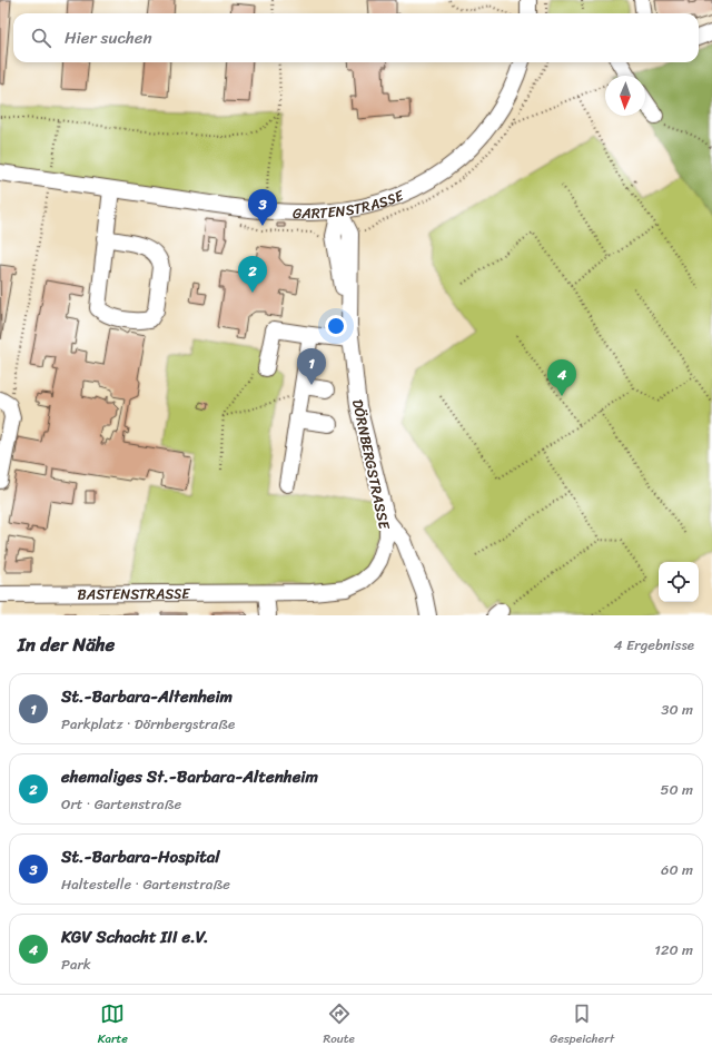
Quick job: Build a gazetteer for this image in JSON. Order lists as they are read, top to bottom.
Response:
{
  "streets": {
    "street": ["GARTENSTRASSE", "DÖRNBERGSTRASSE", "BASTENSTRASSE"]
  },
  "crossings": [
    ["GARTENSTRASSE", "DÖRNBERGSTRASSE"],
    ["DÖRNBERGSTRASSE", "BASTENSTRASSE"]
  ],
  "north": "bottom",
  "page": {
    "search": "Hier suchen",
    "pins": [
      "3",
      "2",
      "1",
      "4"
    ],
    "heading": ["In der Nähe", "4 Ergebnisse"],
    "list": [
      {
        "mark": "1",
        "name": "St.-Barbara-Altenheim",
        "note": "Parkplatz · Dörnbergstraße",
        "value": "30 m"
      },
      {
        "mark": "2",
        "name": "ehemaliges St.-Barbara-Altenheim",
        "note": "Ort · Gartenstraße",
        "value": "50 m"
      },
      {
        "mark": "3",
        "name": "St.-Barbara-Hospital",
        "note": "Haltestelle · Gartenstraße",
        "value": "60 m"
      },
      {
        "mark": "4",
        "name": "KGV Schacht III e.V.",
        "note": "Park",
        "value": "120 m"
      }
    ],
    "nav": ["Karte", "Route", "Gespeichert"]
  }
}
